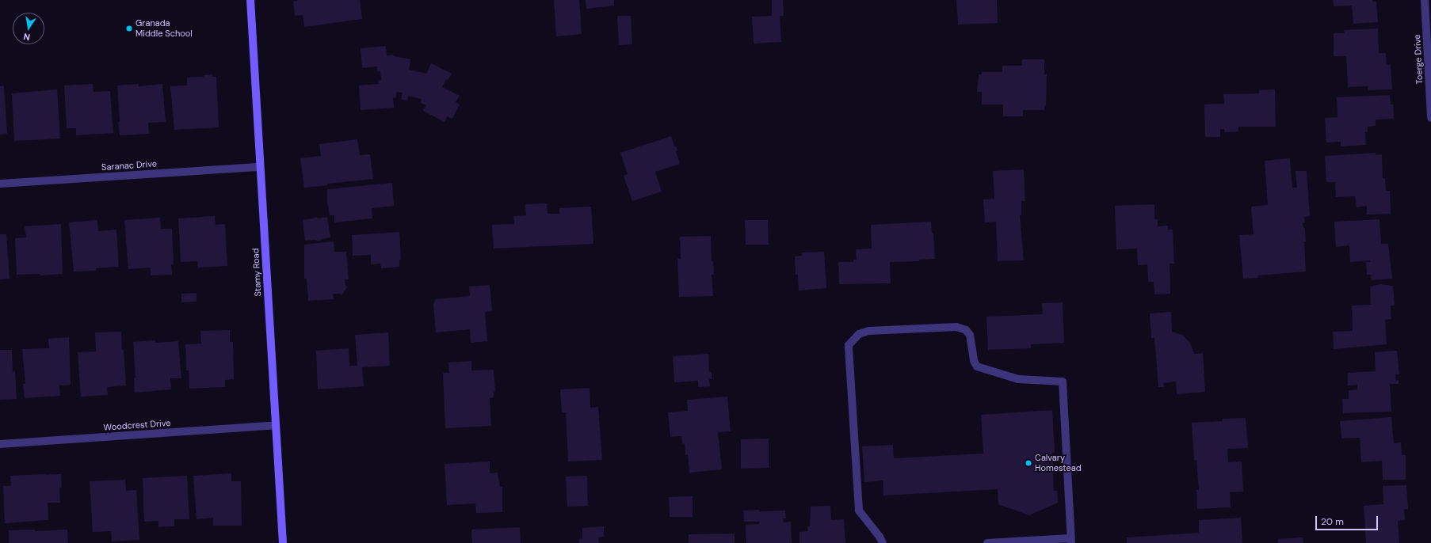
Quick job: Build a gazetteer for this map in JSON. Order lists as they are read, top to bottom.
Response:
{
  "streets": {
    "street": [
      "Toerge Drive",
      "Saranac Drive",
      "Stamy Road",
      "Woodcrest Drive"
    ]
  },
  "crossings": [
    ["Saranac Drive", "Stamy Road"],
    ["Stamy Road", "Woodcrest Drive"]
  ],
  "places": ["Granada Middle School", "Calvary Homestead"],
  "scale_bar": "20 m",
  "north": "bottom"
}
